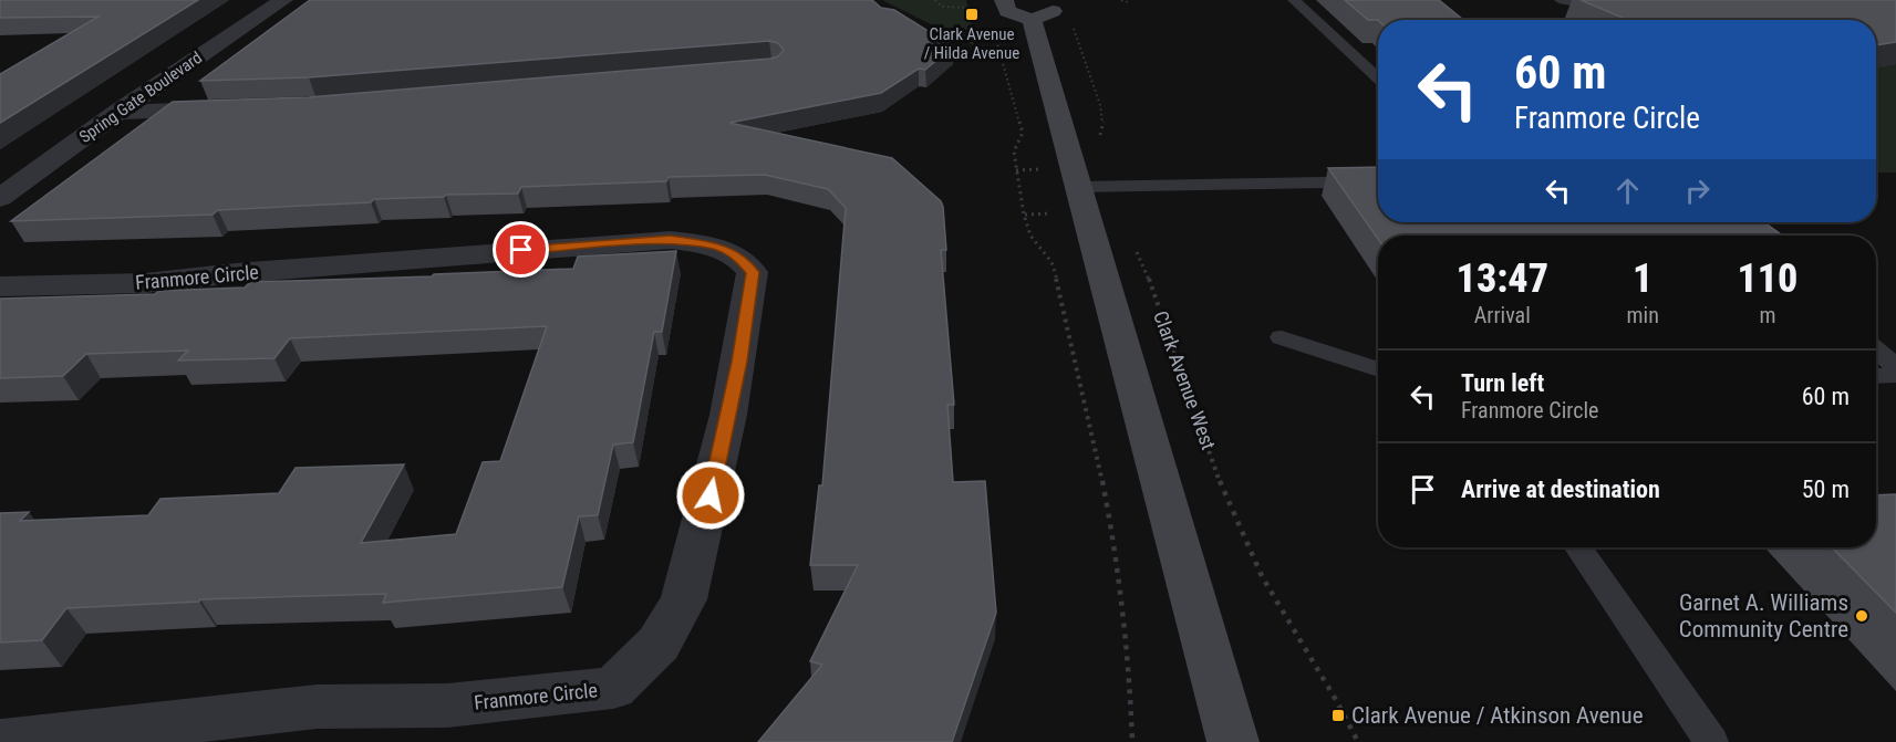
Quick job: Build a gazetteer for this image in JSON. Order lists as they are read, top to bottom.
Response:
{
  "streets": {
    "street": ["Spring Gate Boulevard", "Franmore Circle"],
    "path": ["Clark Avenue West"]
  },
  "places": {
    "transit": ["Clark Avenue / Hilda Avenue", "Clark Avenue / Atkinson Avenue"],
    "other": ["Garnet A. Williams Community Centre"]
  },
  "page": {
    "turn": ["60 m", "Franmore Circle"],
    "eta": [
      "13:47",
      "Arrival",
      "1",
      "min",
      "110",
      "m"
    ],
    "list": [
      {
        "name": "Turn left",
        "note": "Franmore Circle",
        "value": "60 m"
      },
      {
        "name": "Arrive at destination",
        "value": "50 m"
      }
    ]
  }
}
